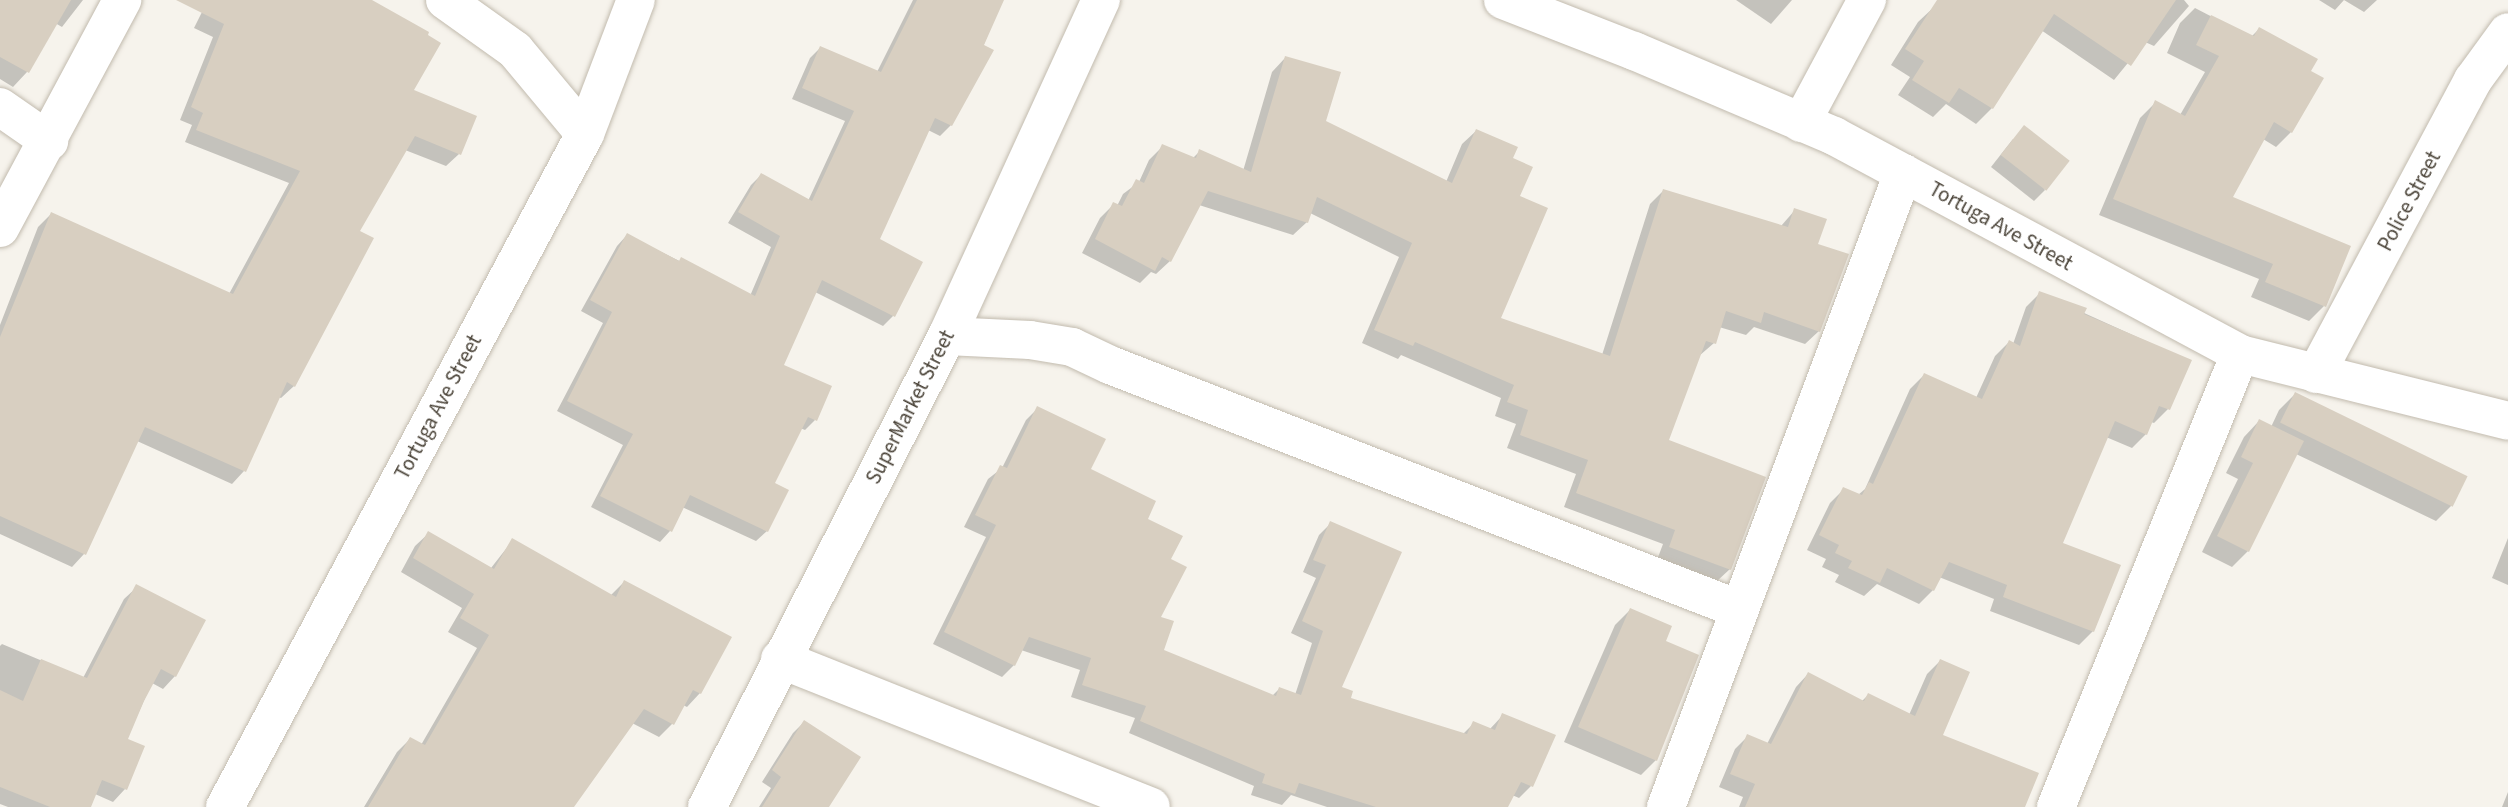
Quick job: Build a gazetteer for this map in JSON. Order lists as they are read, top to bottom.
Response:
{
  "streets": {
    "street": ["Police Street", "Tortuga Ave Street", "SuperMarket Street"]
  },
  "crossings": [
    ["Police Street", "Tortuga Ave Street"]
  ]
}
